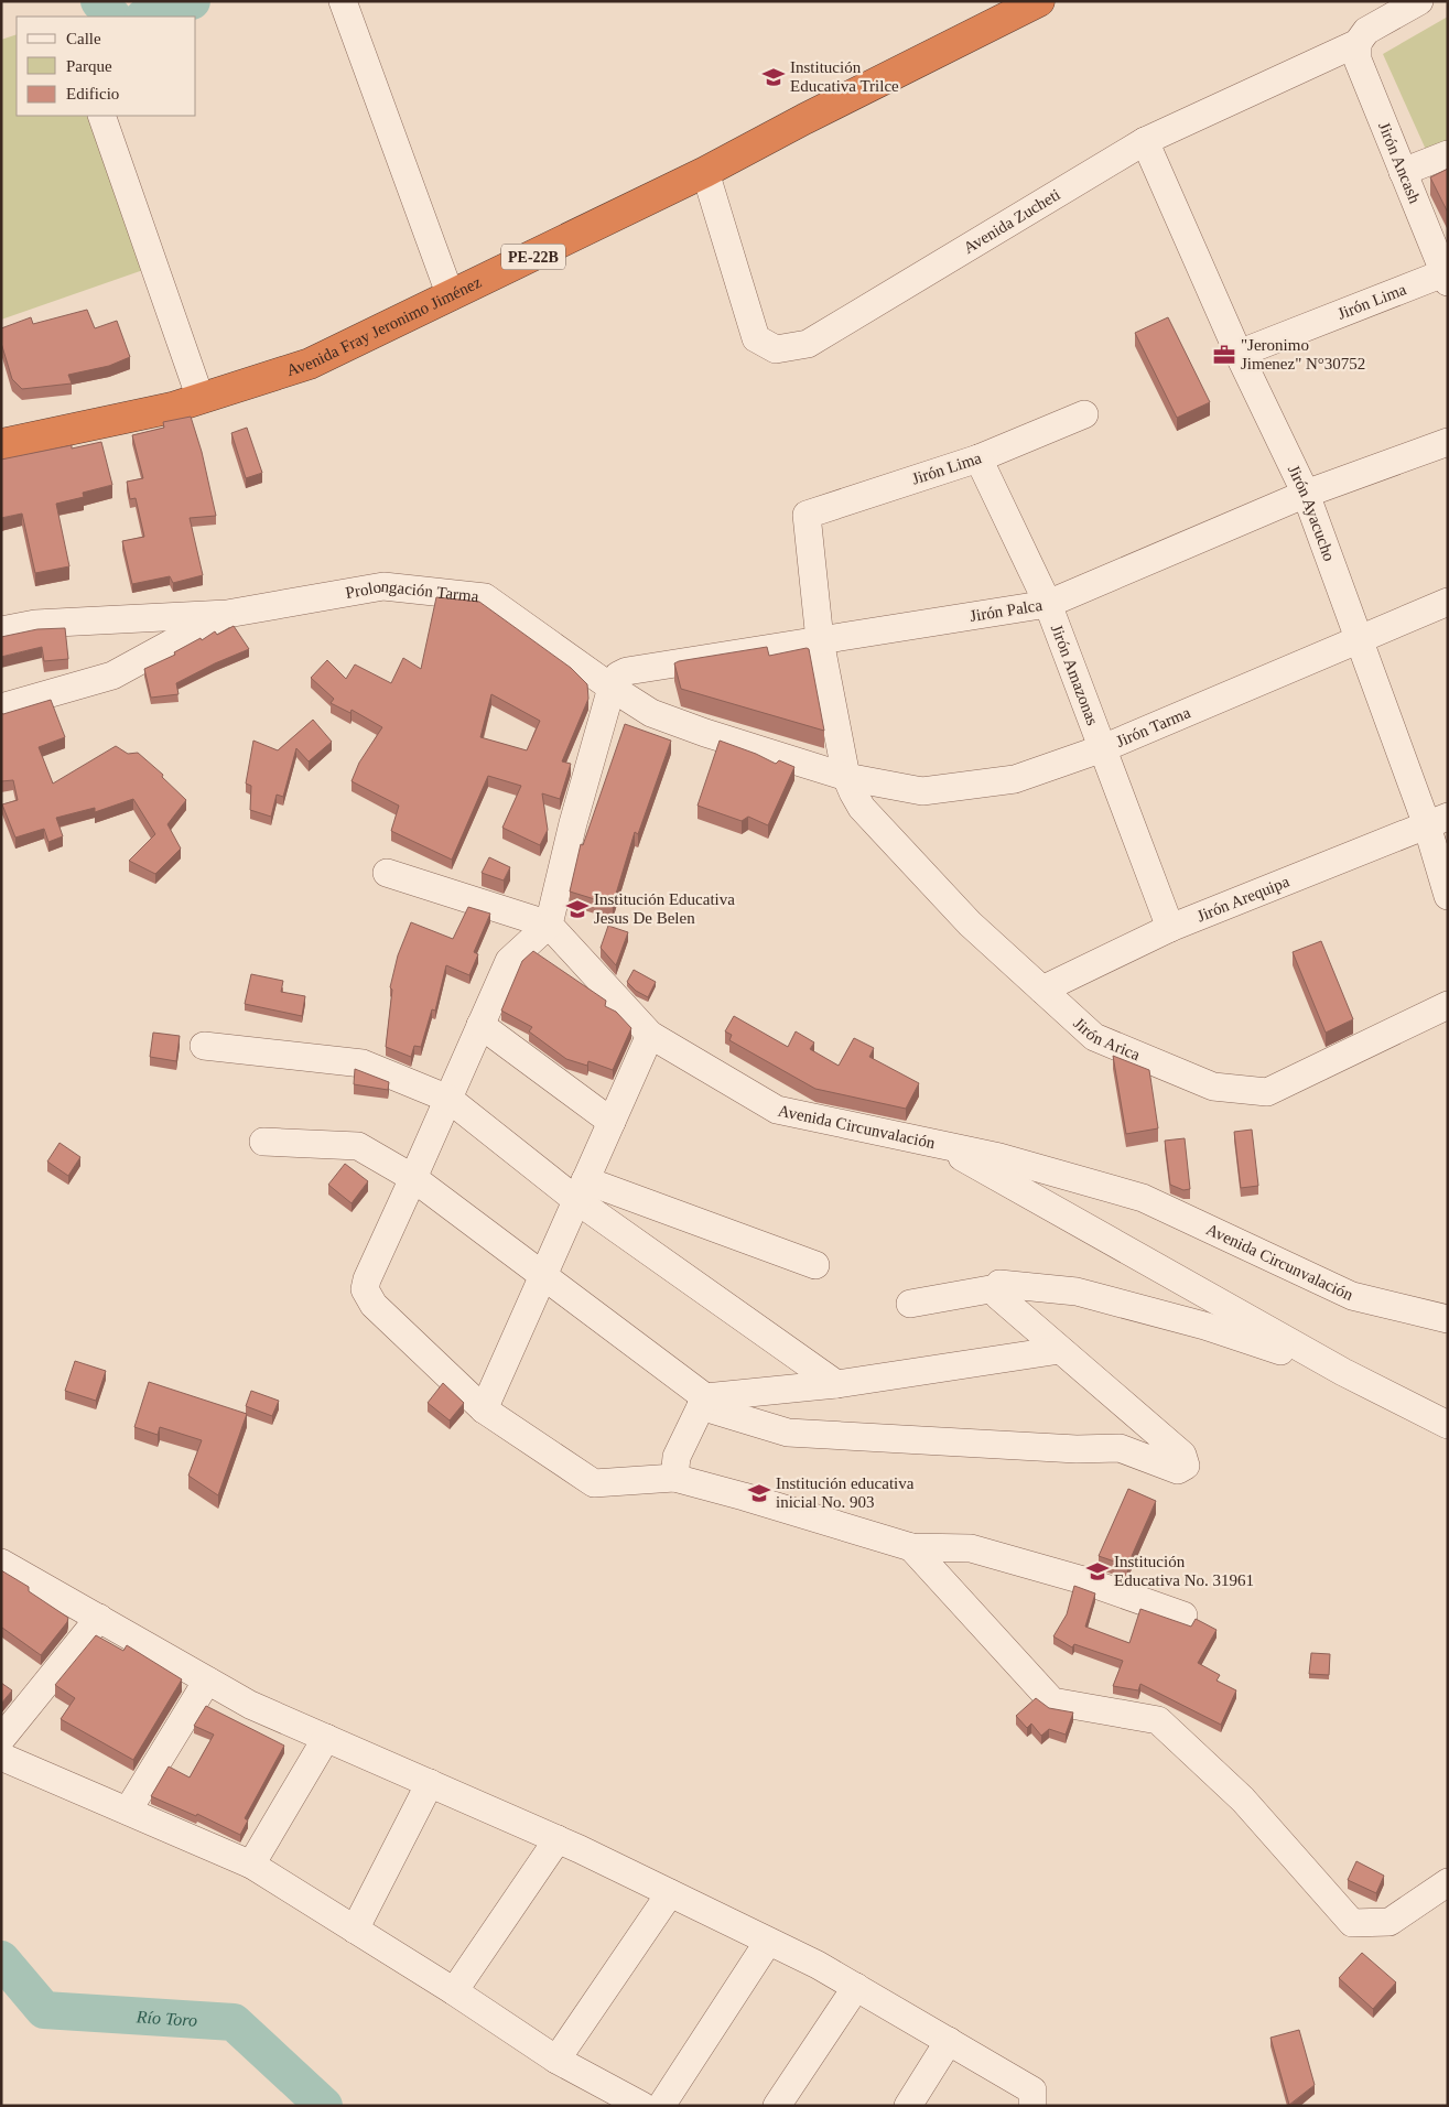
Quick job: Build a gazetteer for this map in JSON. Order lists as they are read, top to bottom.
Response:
{
  "streets": {
    "highway": ["PE-22B", "Avenida Fray Jeronimo Jiménez"],
    "street": [
      "Jirón Ancash",
      "Avenida Zucheti",
      "Jirón Lima",
      "Jirón Ayacucho",
      "Prolongación Tarma",
      "Jirón Palca",
      "Jirón Amazonas",
      "Jirón Tarma",
      "Jirón Arequipa",
      "Jirón Arica",
      "Avenida Circunvalación"
    ]
  },
  "crossings": [
    ["Jirón Ancash", "Avenida Zucheti"],
    ["Jirón Ancash", "Jirón Lima"],
    ["Avenida Zucheti", "Avenida Fray Jeronimo Jiménez"],
    ["Avenida Zucheti", "Jirón Ayacucho"],
    ["Jirón Lima", "Jirón Ayacucho"],
    ["Jirón Lima", "Jirón Amazonas"],
    ["Jirón Lima", "Jirón Arica"],
    ["Jirón Ayacucho", "Jirón Palca"],
    ["Jirón Ayacucho", "Jirón Tarma"],
    ["Jirón Ayacucho", "Jirón Arequipa"],
    ["Prolongación Tarma", "Jirón Palca"],
    ["Prolongación Tarma", "Jirón Tarma"],
    ["Prolongación Tarma", "Jirón Arica"],
    ["Jirón Palca", "Jirón Amazonas"],
    ["Jirón Palca", "Jirón Arica"],
    ["Jirón Amazonas", "Jirón Tarma"],
    ["Jirón Amazonas", "Jirón Arequipa"],
    ["Jirón Tarma", "Jirón Arica"],
    ["Jirón Arequipa", "Jirón Arica"]
  ],
  "water": ["Río Toro"],
  "places": {
    "school or university": [
      "Institución Educativa Trilce",
      "Institución Educativa Jesus De Belen",
      "Institución educativa inicial No. 903",
      "Institución Educativa No. 31961"
    ],
    "office": ["\"Jeronimo Jimenez\" N°30752"]
  },
  "legend": ["Calle", "Parque", "Edificio"]
}
